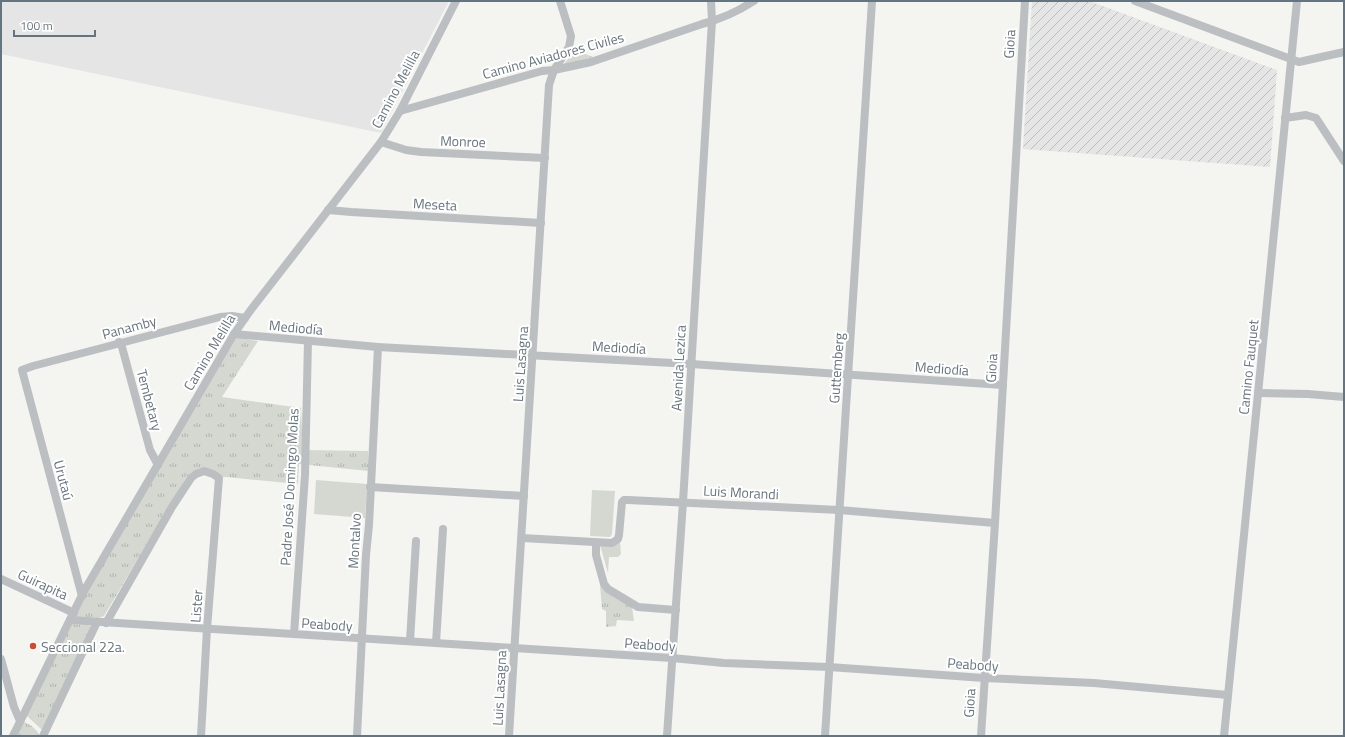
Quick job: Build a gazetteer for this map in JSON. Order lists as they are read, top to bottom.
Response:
{
  "streets": {
    "street": [
      "Gioia",
      "Camino Aviadores Civiles",
      "Camino Melilla",
      "Monroe",
      "Meseta",
      "Panamby",
      "Mediodía",
      "Luis Lasagna",
      "Camino Fauquet",
      "Avenida Lezica",
      "Guttemberg",
      "Tembetary",
      "Urutaú",
      "Padre José Domingo Molas",
      "Luis Morandi",
      "Montalvo",
      "Guirapita",
      "Lister",
      "Peabody"
    ]
  },
  "crossings": [
    ["Gioia", "Mediodía"],
    ["Gioia", "Luis Morandi"],
    ["Gioia", "Peabody"],
    ["Camino Aviadores Civiles", "Camino Melilla"],
    ["Camino Aviadores Civiles", "Luis Lasagna"],
    ["Camino Aviadores Civiles", "Avenida Lezica"],
    ["Camino Melilla", "Monroe"],
    ["Camino Melilla", "Meseta"],
    ["Camino Melilla", "Panamby"],
    ["Camino Melilla", "Mediodía"],
    ["Camino Melilla", "Tembetary"],
    ["Camino Melilla", "Urutaú"],
    ["Camino Melilla", "Guirapita"],
    ["Camino Melilla", "Peabody"],
    ["Monroe", "Luis Lasagna"],
    ["Meseta", "Luis Lasagna"],
    ["Panamby", "Tembetary"],
    ["Panamby", "Urutaú"],
    ["Mediodía", "Luis Lasagna"],
    ["Mediodía", "Avenida Lezica"],
    ["Mediodía", "Guttemberg"],
    ["Mediodía", "Padre José Domingo Molas"],
    ["Mediodía", "Montalvo"],
    ["Luis Lasagna", "Luis Morandi"],
    ["Luis Lasagna", "Peabody"],
    ["Camino Fauquet", "Peabody"],
    ["Avenida Lezica", "Luis Morandi"],
    ["Avenida Lezica", "Peabody"],
    ["Guttemberg", "Luis Morandi"],
    ["Guttemberg", "Peabody"],
    ["Padre José Domingo Molas", "Peabody"],
    ["Montalvo", "Peabody"],
    ["Guirapita", "Peabody"],
    ["Lister", "Peabody"]
  ],
  "places": ["Seccional 22a."],
  "scale_bar": "100 m"
}
